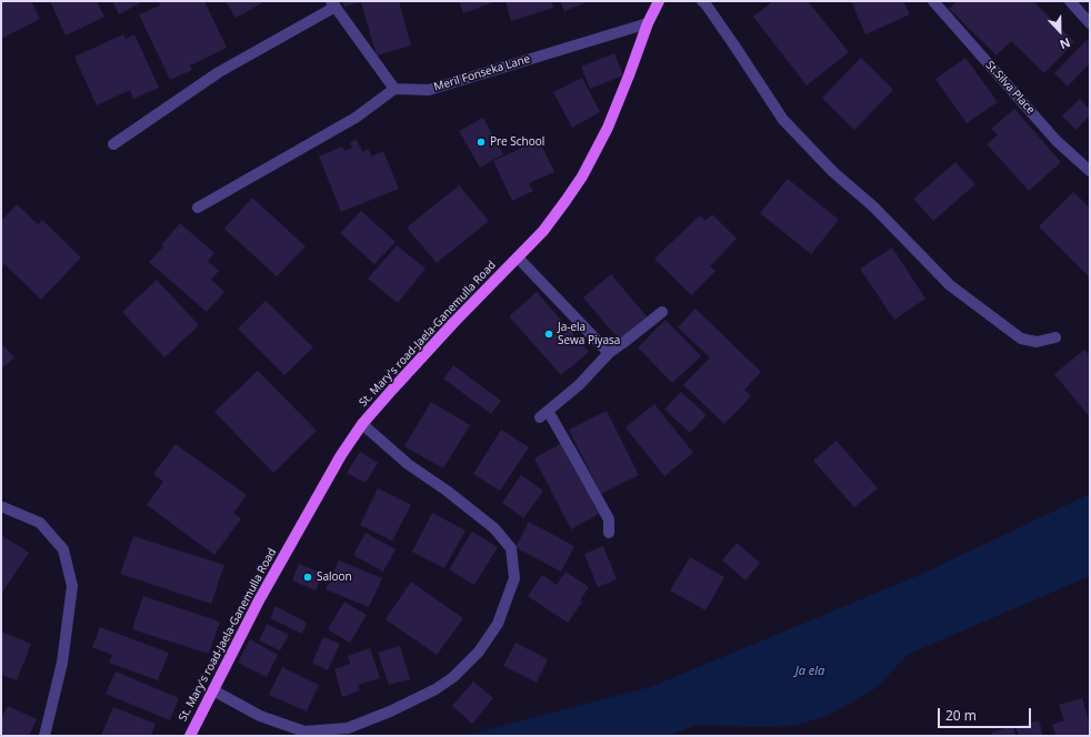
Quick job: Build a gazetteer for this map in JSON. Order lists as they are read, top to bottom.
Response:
{
  "streets": {
    "main road": ["St. Mary's road-Jaela-Ganemulla Road"],
    "street": ["Meril Fonseka Lane", "St.Silva Place"]
  },
  "crossings": [
    ["Meril Fonseka Lane", "St. Mary's road-Jaela-Ganemulla Road"]
  ],
  "water": ["Ja ela"],
  "places": ["Pre School", "Ja-ela Sewa Piyasa", "Saloon"],
  "scale_bar": "20 m",
  "north": "bottom"
}
